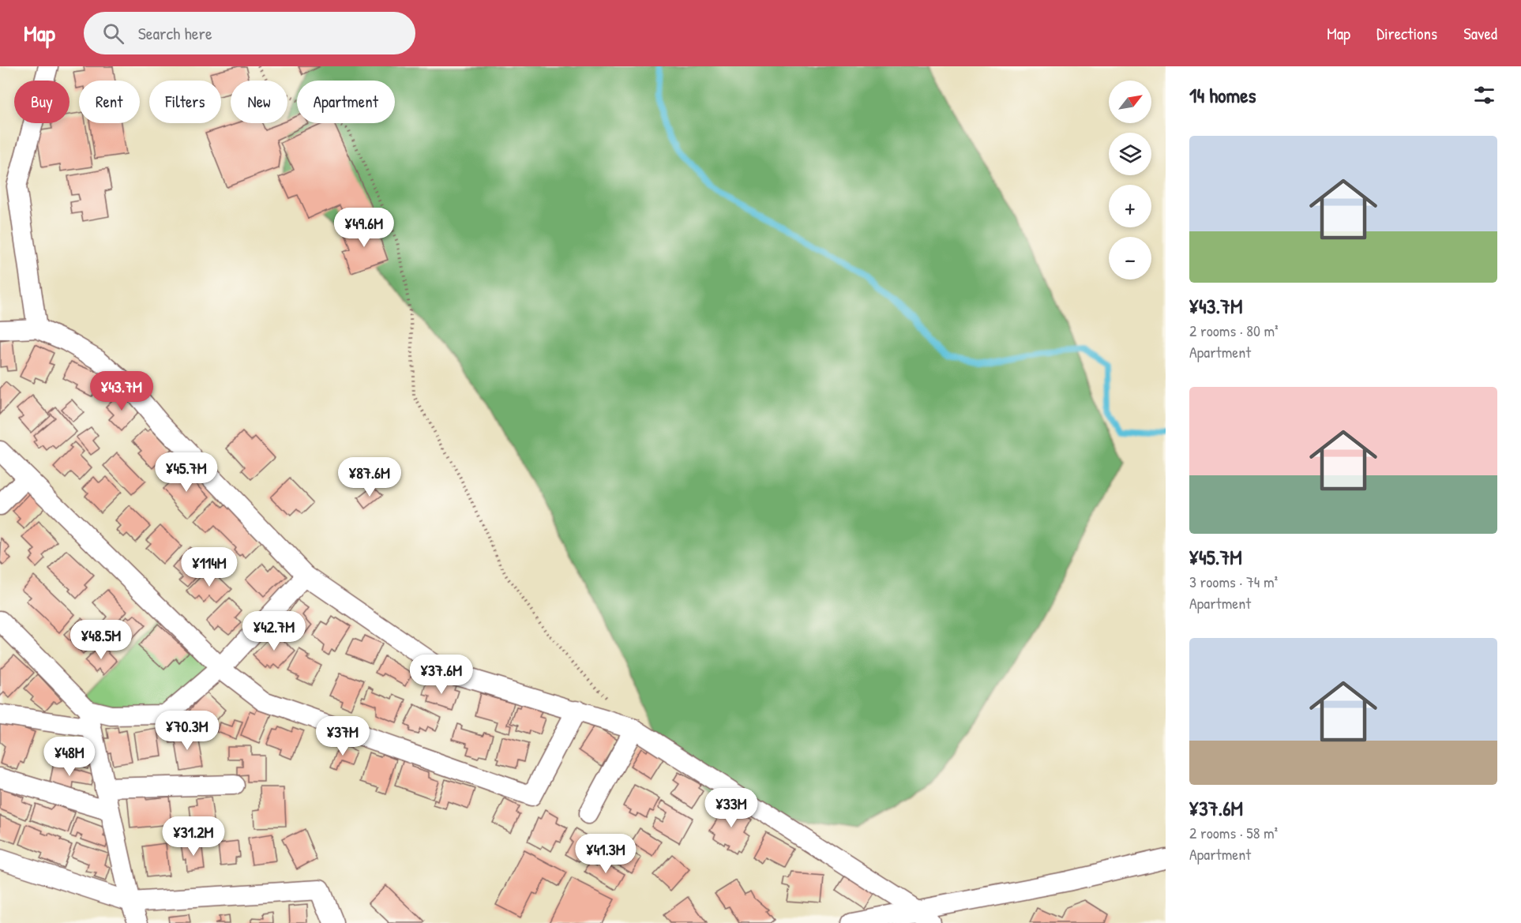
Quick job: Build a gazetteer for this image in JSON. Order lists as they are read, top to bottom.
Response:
{
  "north": "top right",
  "page": {
    "header": "Map",
    "search": "Search here",
    "nav": ["Map", "Directions", "Saved"],
    "heading": "14 homes",
    "map_buttons": ["+", "−"],
    "chip": [
      "Buy",
      "Rent",
      "Filters",
      "New",
      "Apartment"
    ],
    "list": [
      {
        "name": "¥43.7M",
        "note": "2 rooms · 80 m² · Apartment"
      },
      {
        "name": "¥45.7M",
        "note": "3 rooms · 74 m² · Apartment"
      },
      {
        "name": "¥37.6M",
        "note": "2 rooms · 58 m² · Apartment"
      }
    ],
    "price": [
      "¥49.6M",
      "¥43.7M",
      "¥45.7M",
      "¥87.6M",
      "¥114M",
      "¥42.7M",
      "¥48.5M",
      "¥37.6M",
      "¥70.3M",
      "¥37M",
      "¥48M",
      "¥33M",
      "¥31.2M",
      "¥41.3M"
    ]
  }
}
